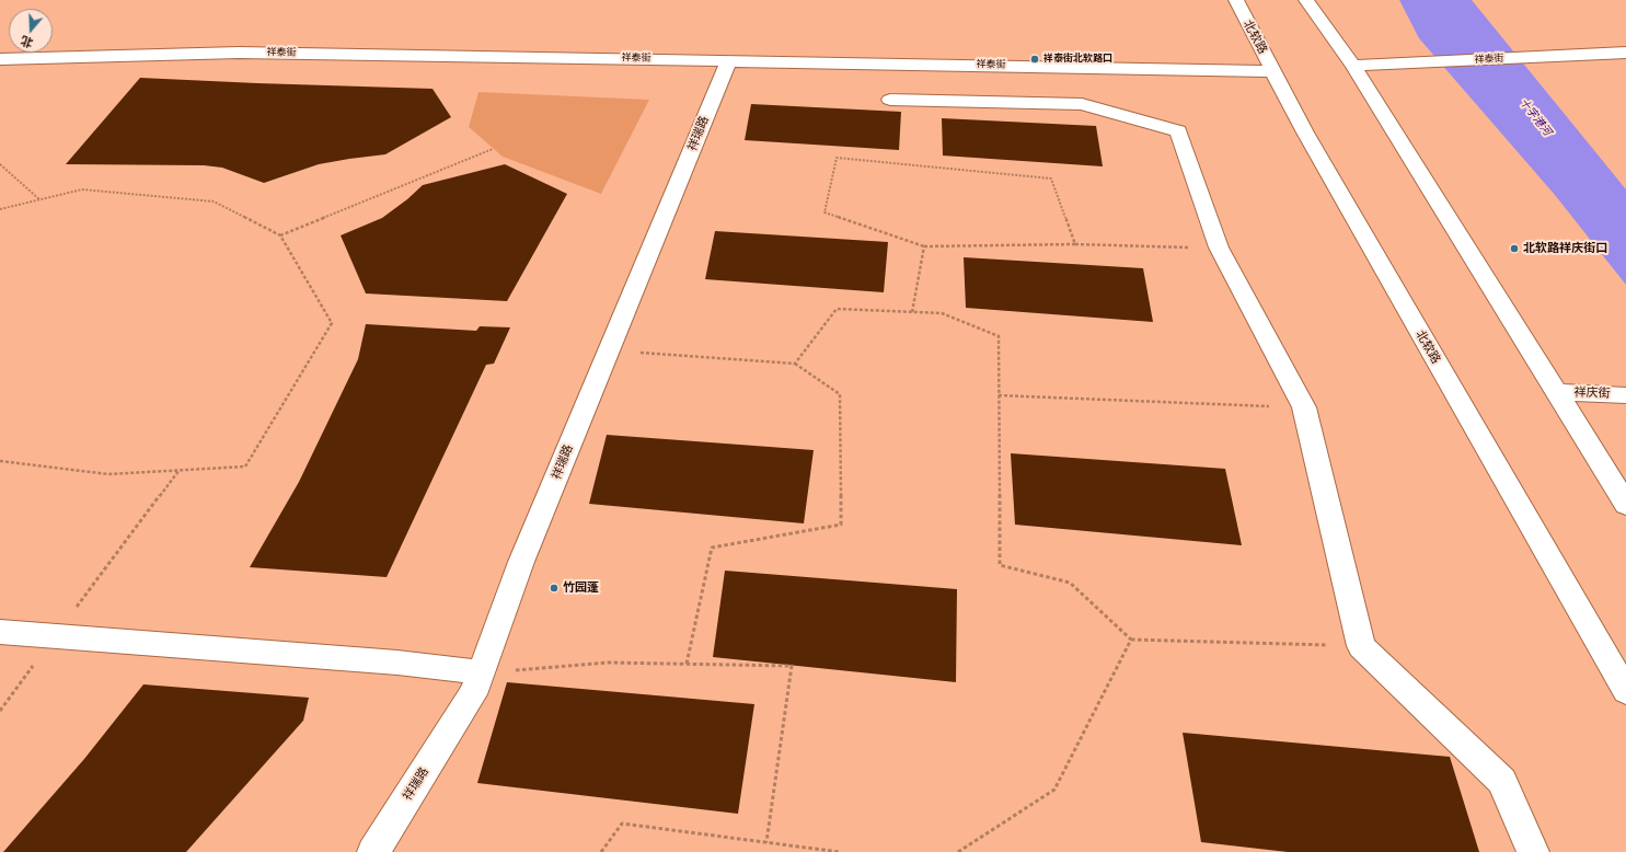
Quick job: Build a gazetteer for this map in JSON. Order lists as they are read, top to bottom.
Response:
{
  "streets": {
    "street": [
      "北软路",
      "祥泰街",
      "祥瑞路",
      "祥庆街"
    ]
  },
  "crossings": [
    ["北软路", "祥泰街"],
    ["祥泰街", "祥瑞路"]
  ],
  "water": ["十字港河"],
  "places": ["祥泰街北软路口", "北软路祥庆街口", "竹园蓬"],
  "north": "bottom"
}
